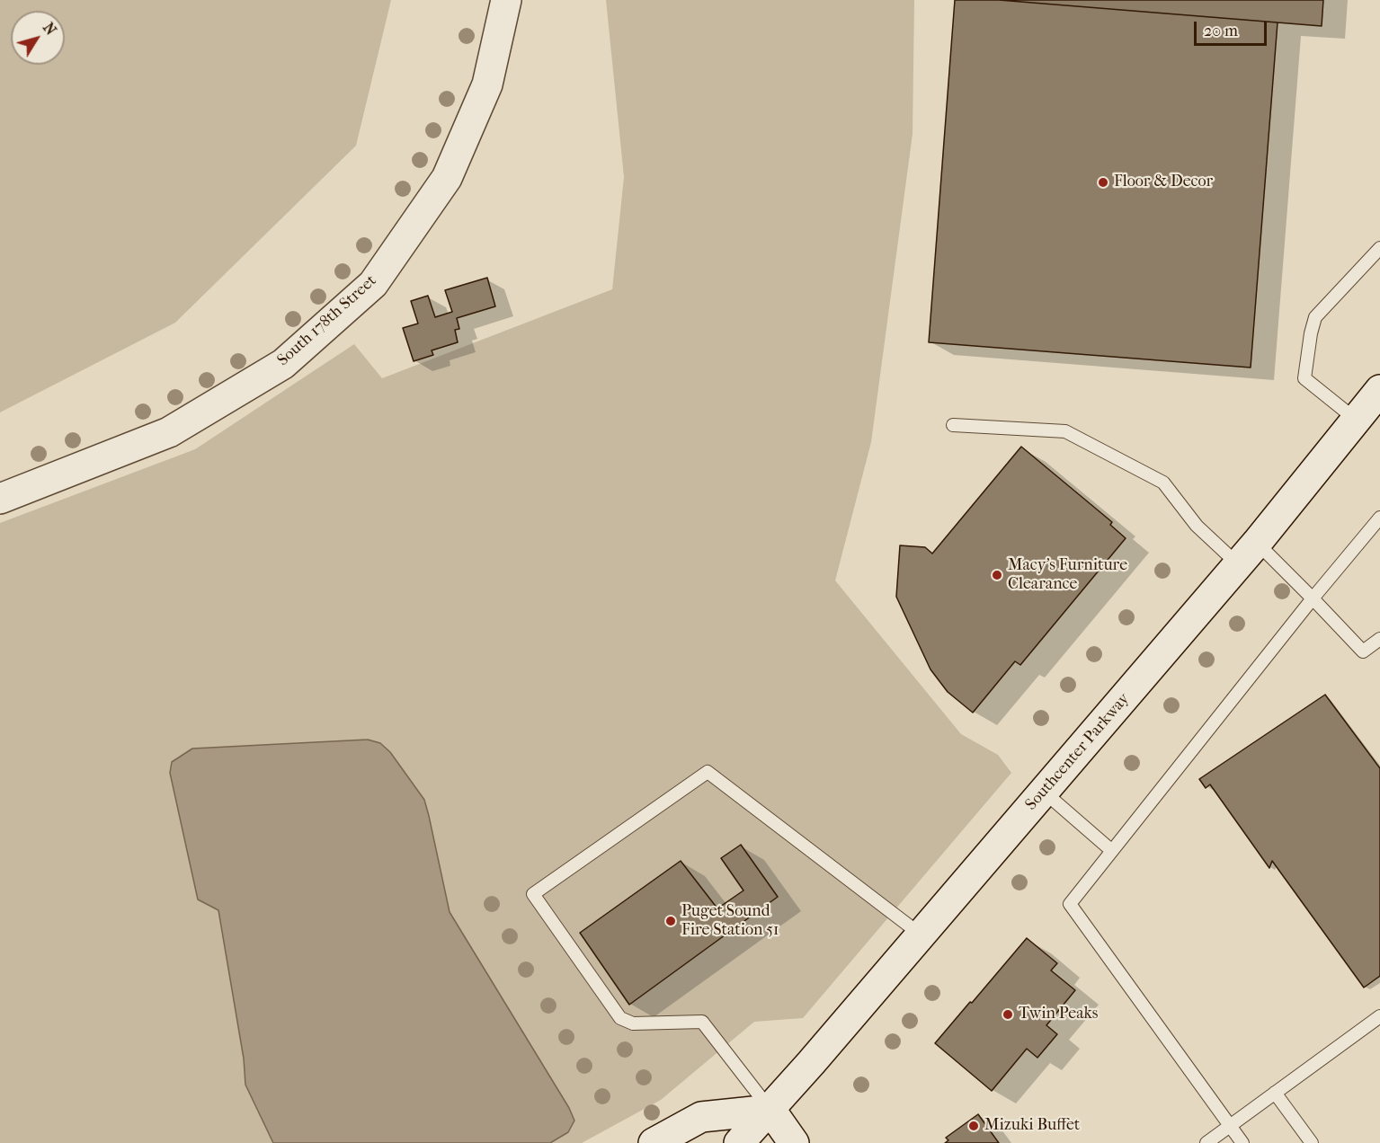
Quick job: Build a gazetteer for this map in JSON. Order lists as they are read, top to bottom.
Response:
{
  "streets": {
    "main road": ["South 178th Street", "Southcenter Parkway"]
  },
  "places": [
    "Floor & Decor",
    "Macy's Furniture Clearance",
    "Puget Sound Fire Station 51",
    "Twin Peaks",
    "Mizuki Buffet"
  ],
  "scale_bar": "20 m",
  "north": "top right"
}
